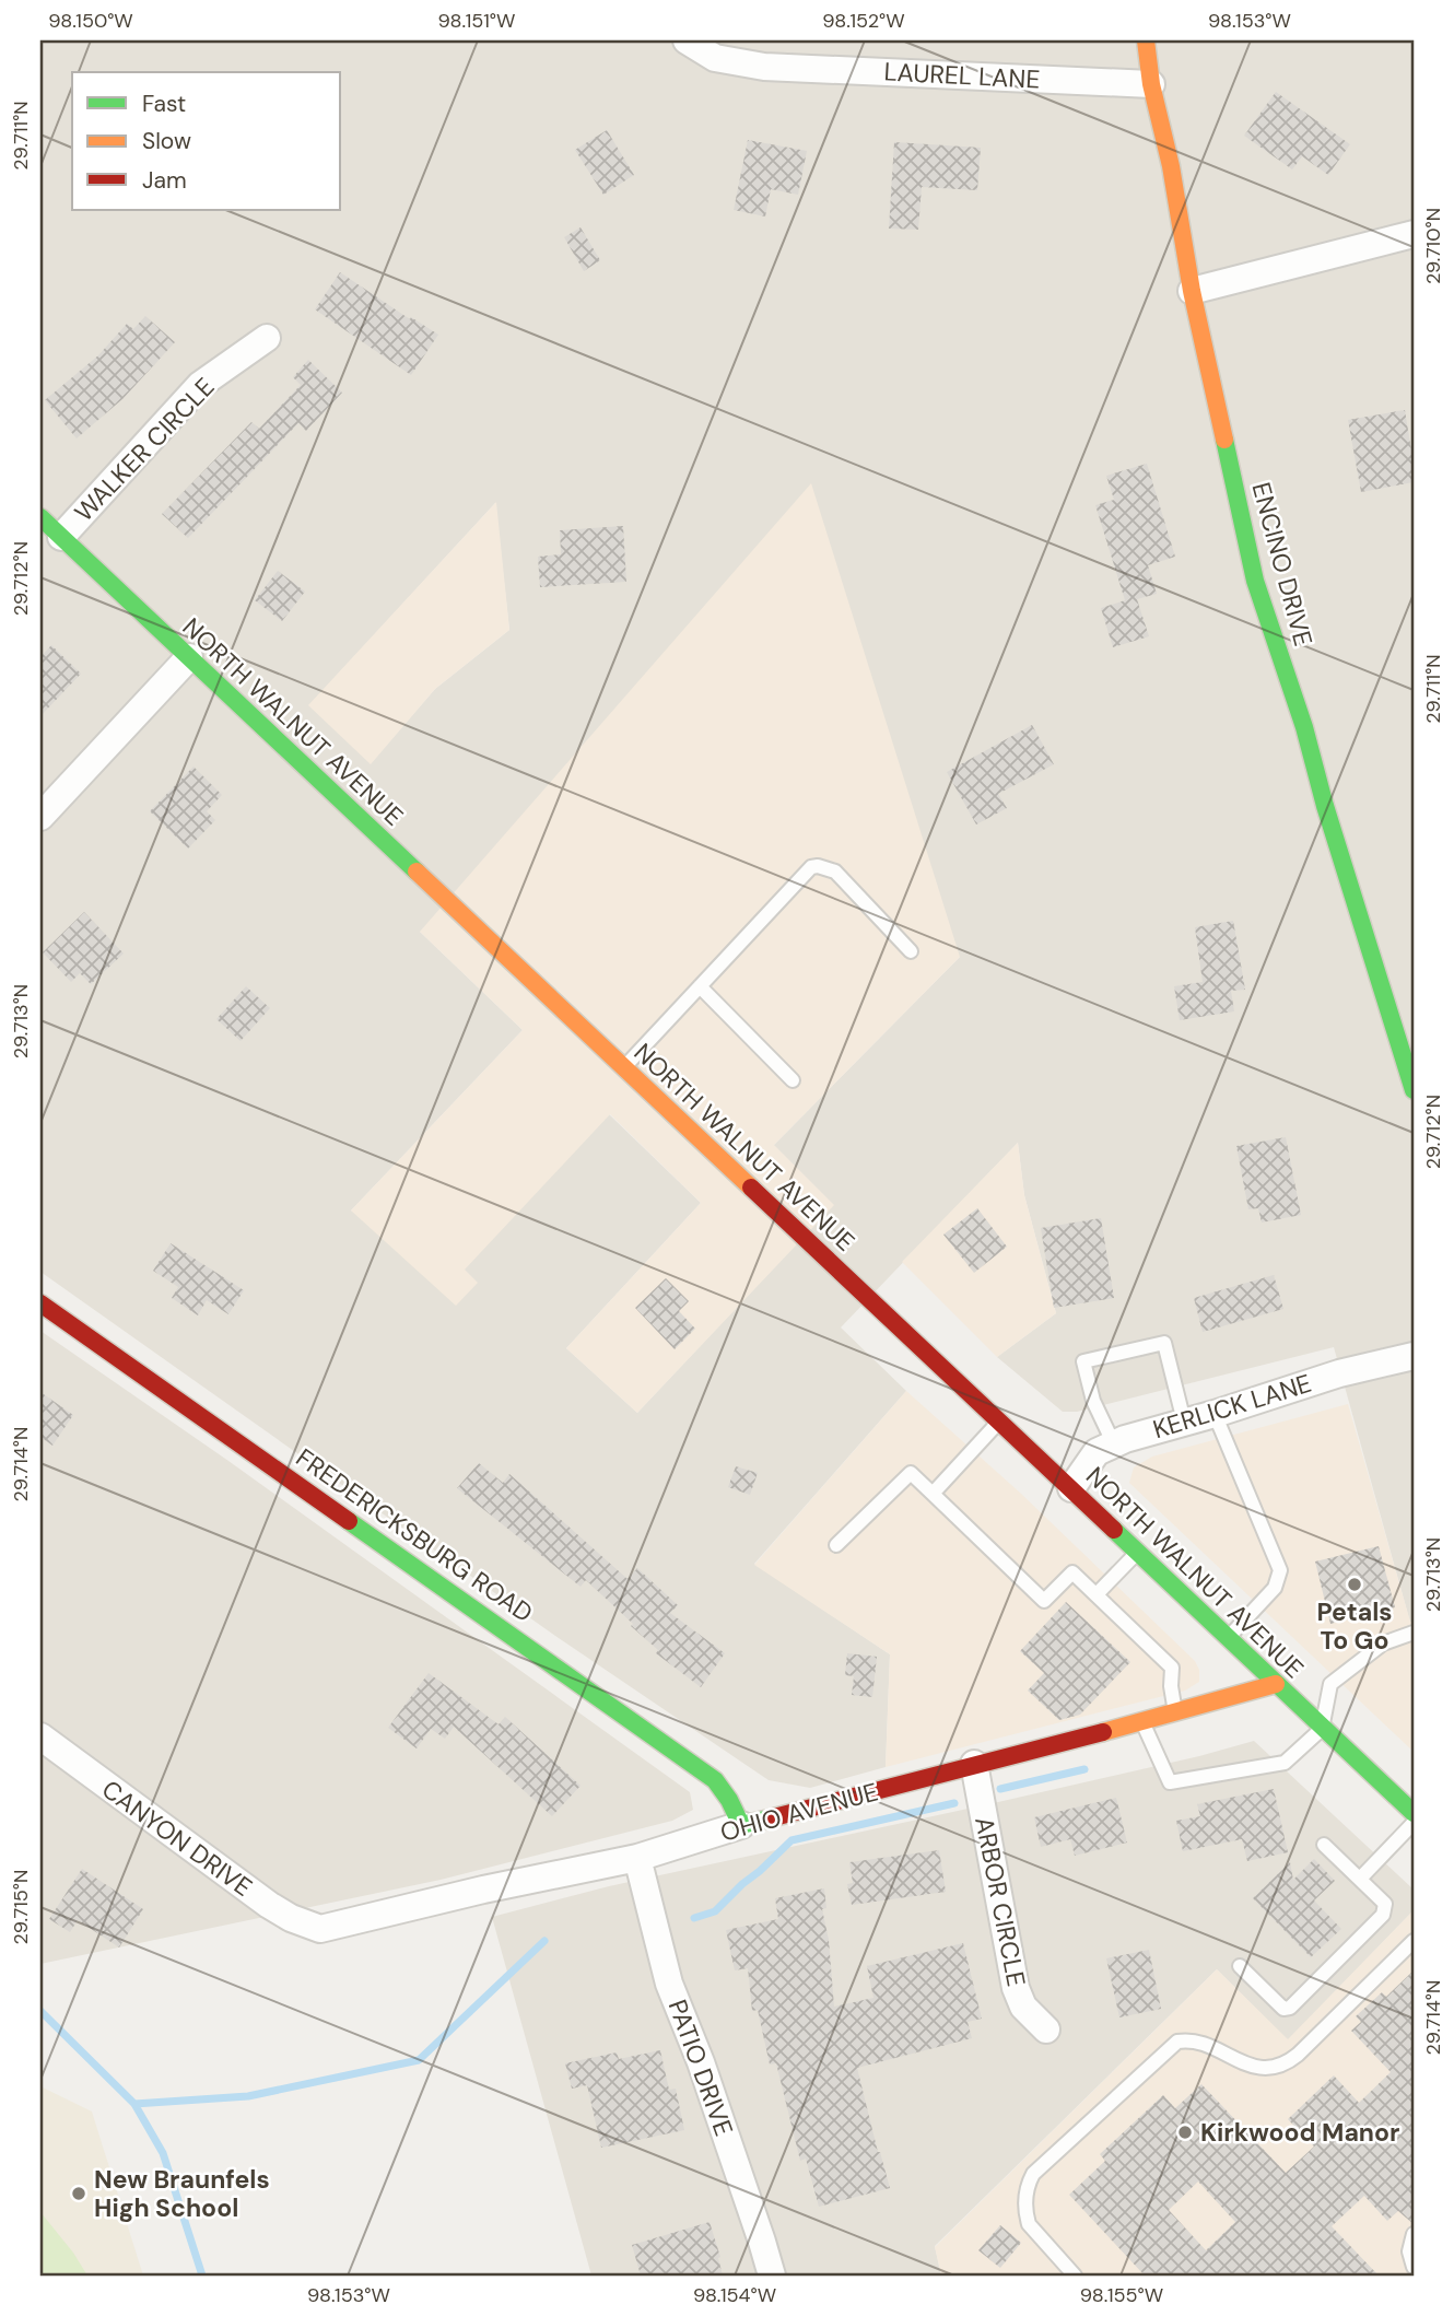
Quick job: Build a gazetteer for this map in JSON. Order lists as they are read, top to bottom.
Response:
{
  "streets": {
    "street": [
      "LAUREL LANE",
      "WALKER CIRCLE",
      "ENCINO DRIVE",
      "NORTH WALNUT AVENUE",
      "KERLICK LANE",
      "FREDERICKSBURG ROAD",
      "OHIO AVENUE",
      "CANYON DRIVE",
      "ARBOR CIRCLE",
      "PATIO DRIVE"
    ]
  },
  "crossings": [
    ["LAUREL LANE", "ENCINO DRIVE"],
    ["WALKER CIRCLE", "NORTH WALNUT AVENUE"],
    ["NORTH WALNUT AVENUE", "KERLICK LANE"],
    ["NORTH WALNUT AVENUE", "OHIO AVENUE"],
    ["FREDERICKSBURG ROAD", "OHIO AVENUE"],
    ["OHIO AVENUE", "CANYON DRIVE"],
    ["OHIO AVENUE", "ARBOR CIRCLE"],
    ["OHIO AVENUE", "PATIO DRIVE"]
  ],
  "places": ["Petals To Go", "Kirkwood Manor", "New Braunfels High School"],
  "legend": ["Fast", "Slow", "Jam"],
  "coordinates": [
    "98.150°W",
    "98.151°W",
    "98.152°W",
    "98.153°W",
    "29.711°N",
    "29.710°N",
    "29.712°N",
    "29.713°N",
    "29.714°N",
    "29.715°N",
    "98.154°W",
    "98.155°W"
  ]
}
